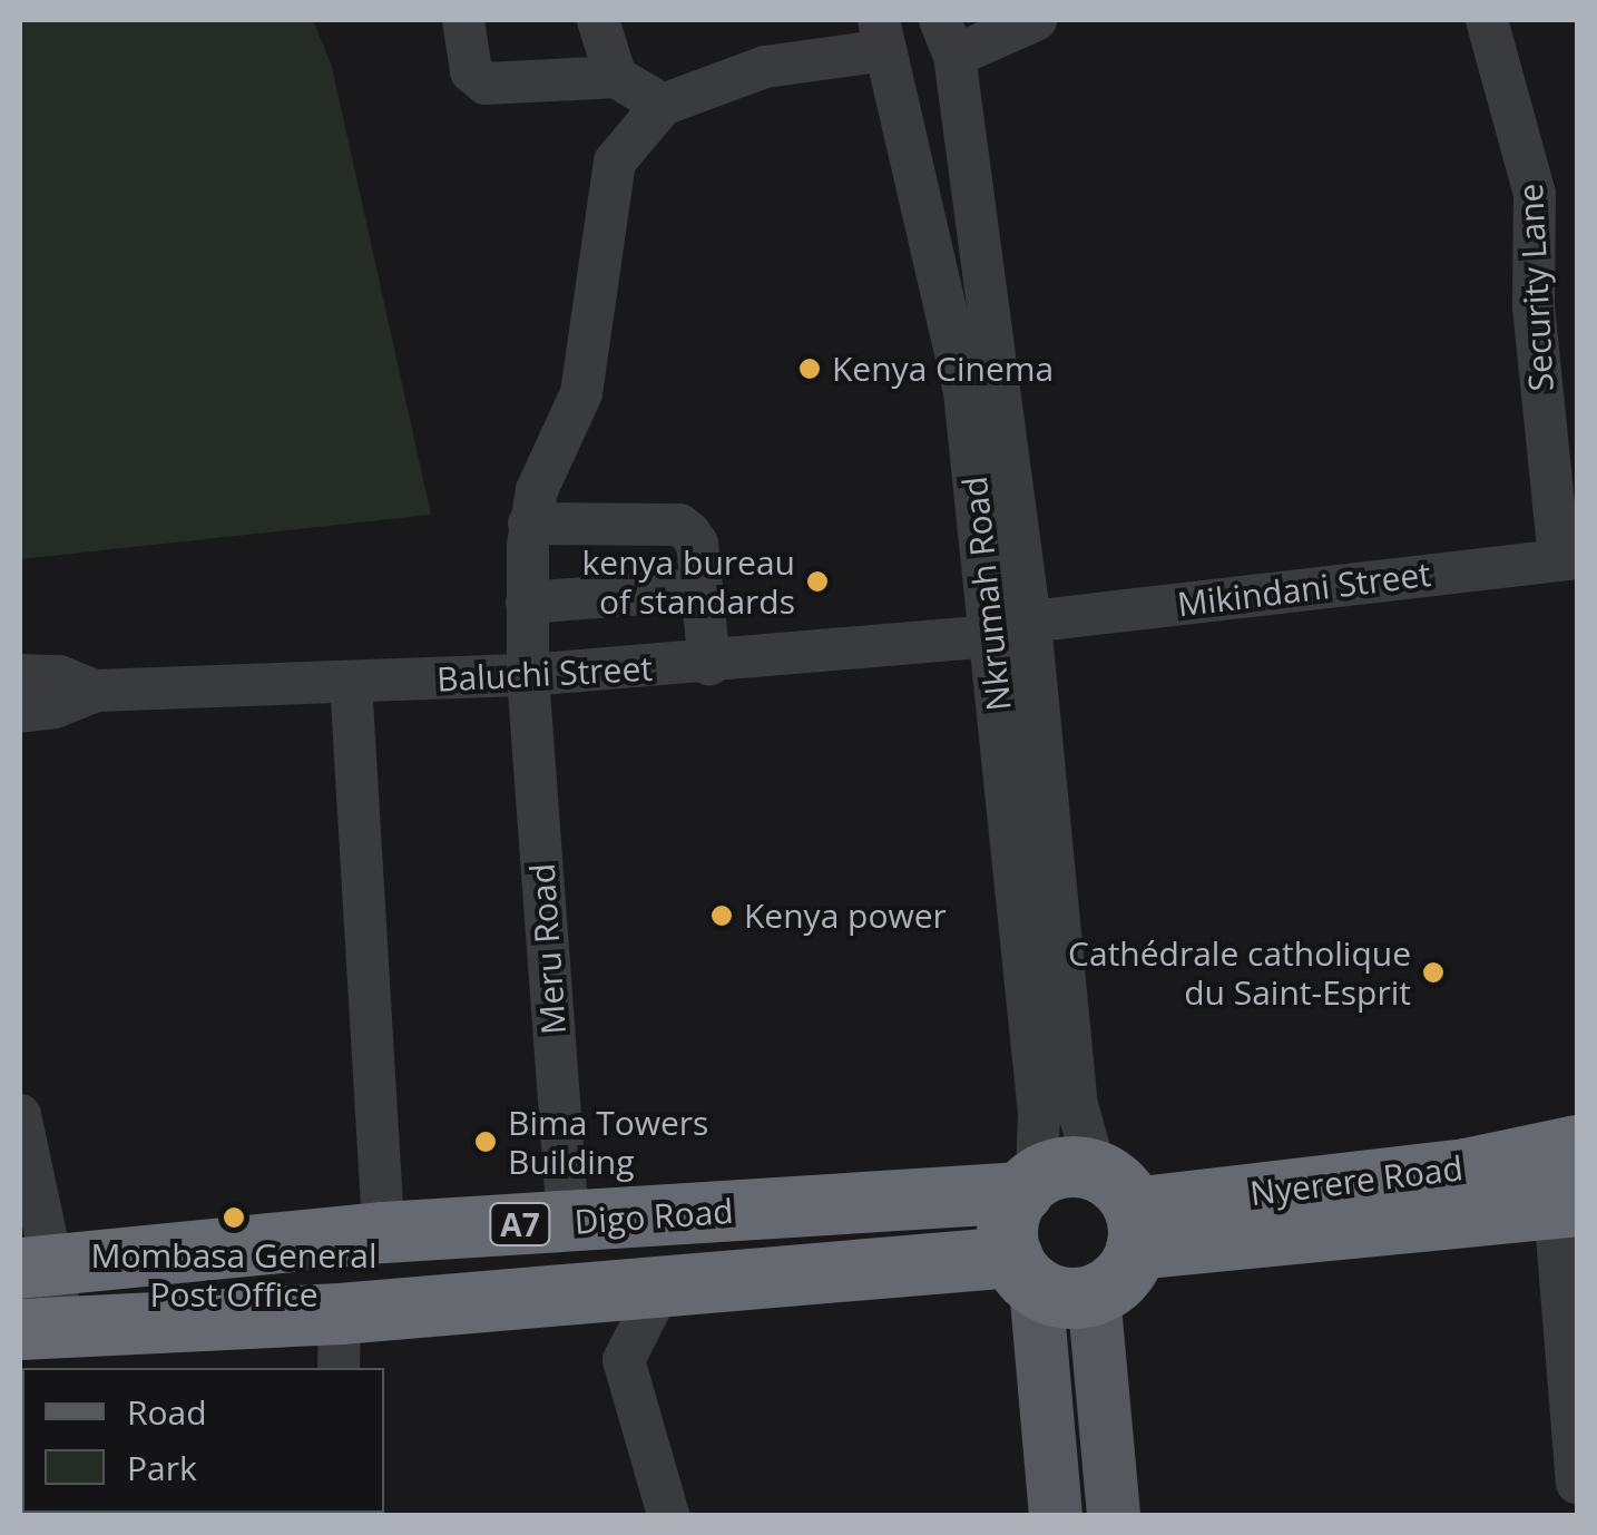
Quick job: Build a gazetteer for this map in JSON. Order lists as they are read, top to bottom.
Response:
{
  "streets": {
    "highway": ["Nyerere Road", "Digo Road", "A7"],
    "street": [
      "Security Lane",
      "Mikindani Street",
      "Nkrumah Road",
      "Baluchi Street",
      "Meru Road"
    ]
  },
  "crossings": [
    ["Security Lane", "Mikindani Street"],
    ["Mikindani Street", "Nkrumah Road"],
    ["Mikindani Street", "Baluchi Street"],
    ["Nkrumah Road", "Baluchi Street"],
    ["Nkrumah Road", "Nyerere Road"],
    ["Nkrumah Road", "Digo Road"],
    ["Baluchi Street", "Meru Road"],
    ["Meru Road", "Digo Road"],
    ["Nyerere Road", "Digo Road"]
  ],
  "places": [
    "Kenya Cinema",
    "kenya bureau of standards",
    "Kenya power",
    "Cathédrale catholique du Saint-Esprit",
    "Bima Towers Building",
    "Mombasa General Post Office"
  ],
  "legend": ["Road", "Park"]
}
